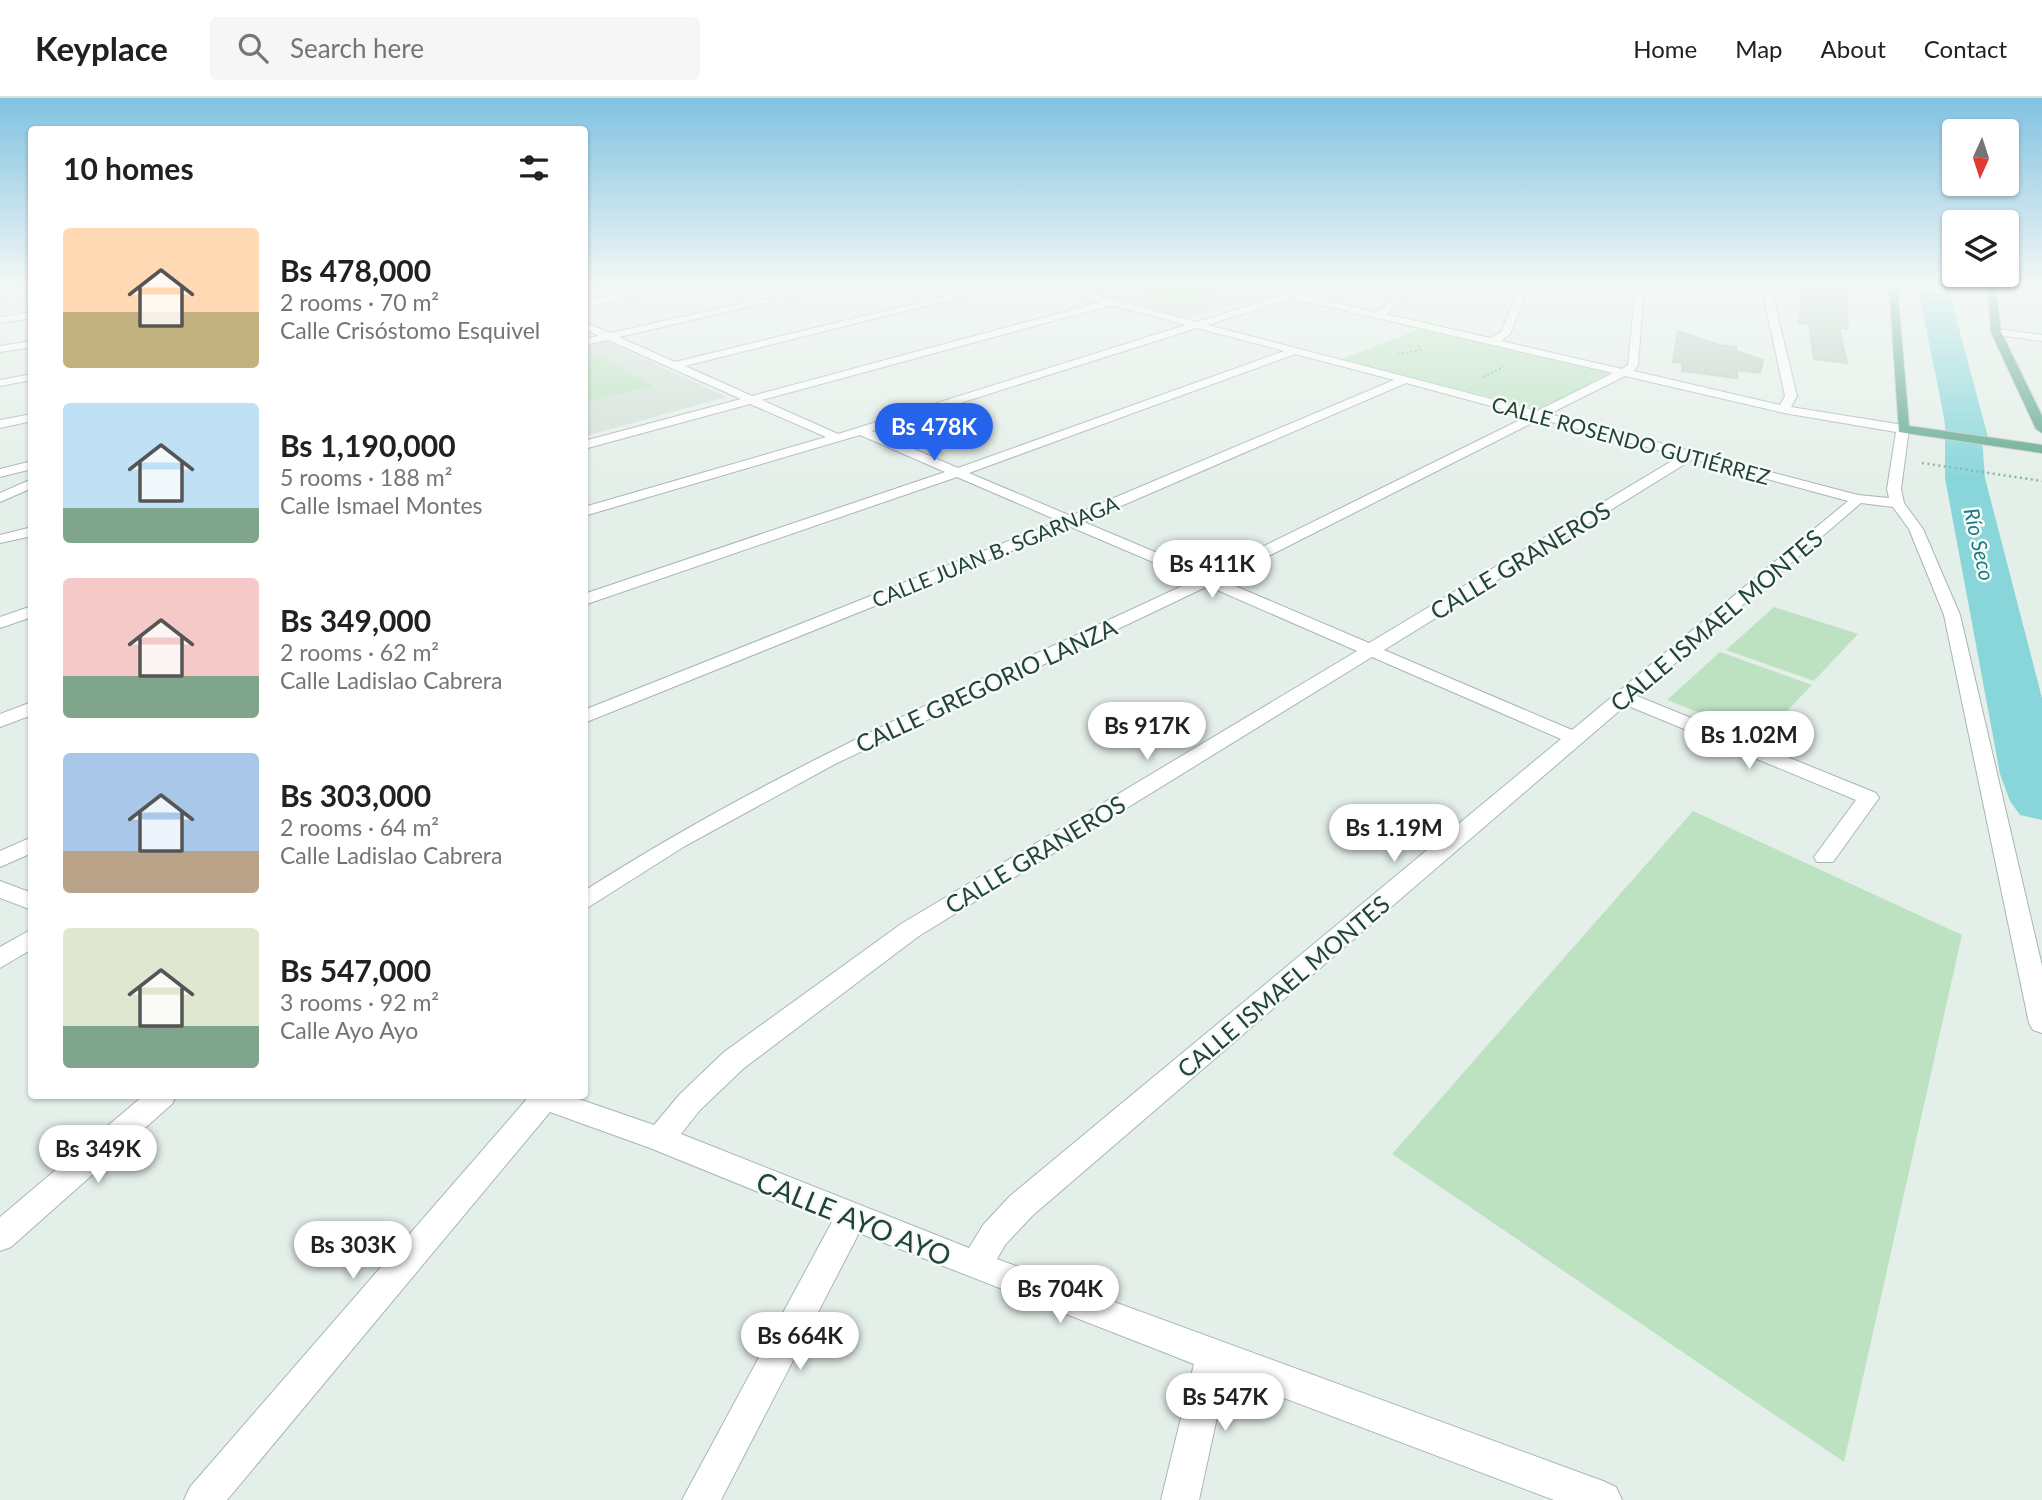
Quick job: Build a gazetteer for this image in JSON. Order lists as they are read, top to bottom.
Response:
{
  "streets": {
    "street": [
      "CALLE ROSENDO GUTIÉRREZ",
      "CALLE JUAN B. SGARNAGA",
      "CALLE GRANEROS",
      "CALLE ISMAEL MONTES",
      "CALLE GREGORIO LANZA",
      "CALLE AYO AYO"
    ]
  },
  "crossings": [
    ["CALLE ROSENDO GUTIÉRREZ", "CALLE JUAN B. SGARNAGA"],
    ["CALLE ROSENDO GUTIÉRREZ", "CALLE GRANEROS"],
    ["CALLE ROSENDO GUTIÉRREZ", "CALLE ISMAEL MONTES"],
    ["CALLE ROSENDO GUTIÉRREZ", "CALLE GREGORIO LANZA"],
    ["CALLE GRANEROS", "CALLE AYO AYO"],
    ["CALLE ISMAEL MONTES", "CALLE AYO AYO"]
  ],
  "water": ["Río Seco"],
  "north": "bottom",
  "page": {
    "header": "Keyplace",
    "search": "Search here",
    "nav": [
      "Home",
      "Map",
      "About",
      "Contact"
    ],
    "heading": "10 homes",
    "list": [
      {
        "name": "Bs 478,000",
        "note": "2 rooms · 70 m² · Calle Crisóstomo Esquivel"
      },
      {
        "name": "Bs 1,190,000",
        "note": "5 rooms · 188 m² · Calle Ismael Montes"
      },
      {
        "name": "Bs 349,000",
        "note": "2 rooms · 62 m² · Calle Ladislao Cabrera"
      },
      {
        "name": "Bs 303,000",
        "note": "2 rooms · 64 m² · Calle Ladislao Cabrera"
      },
      {
        "name": "Bs 547,000",
        "note": "3 rooms · 92 m² · Calle Ayo Ayo"
      }
    ],
    "price": [
      "Bs 478K",
      "Bs 411K",
      "Bs 917K",
      "Bs 1.02M",
      "Bs 1.19M",
      "Bs 349K",
      "Bs 303K",
      "Bs 704K",
      "Bs 664K",
      "Bs 547K"
    ]
  }
}
